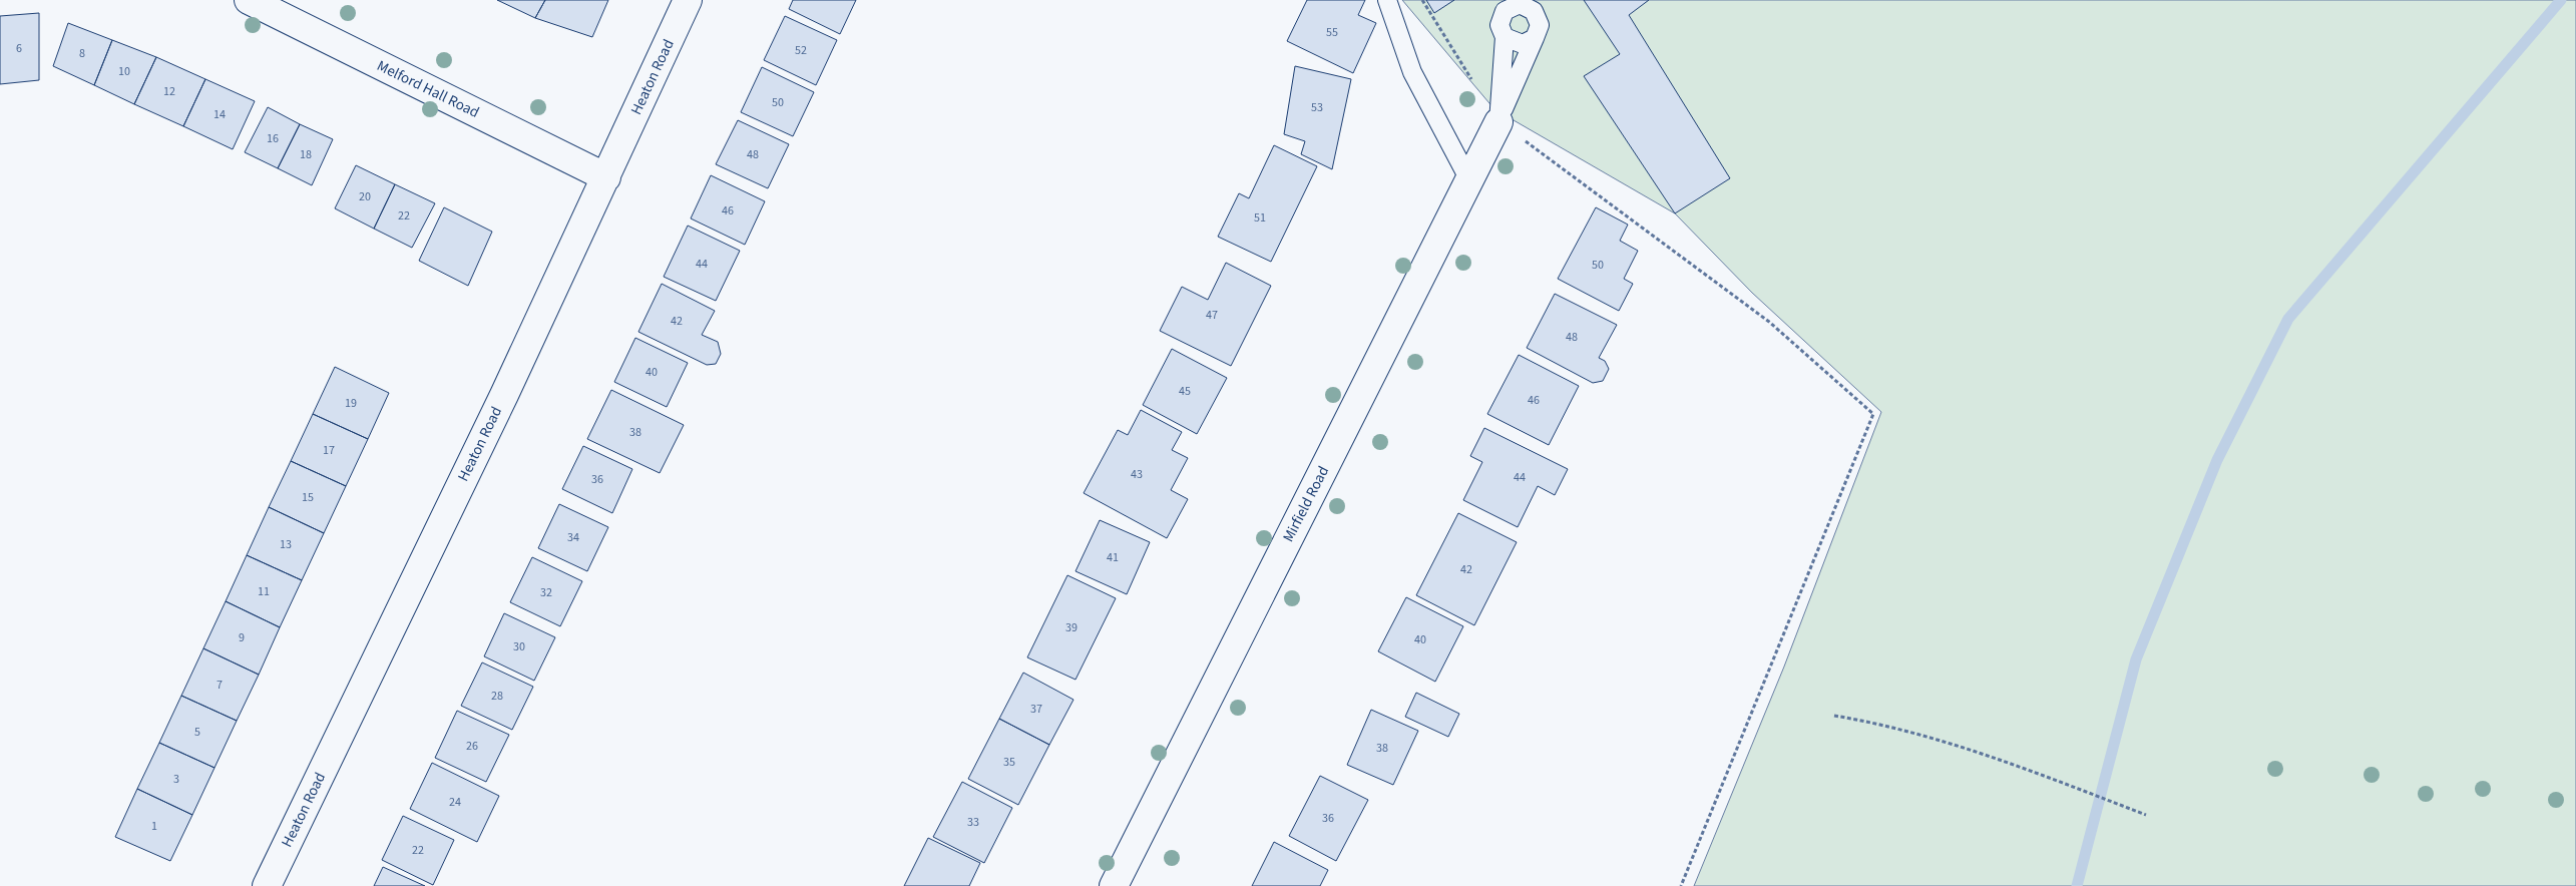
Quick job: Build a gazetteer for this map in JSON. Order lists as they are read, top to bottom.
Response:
{
  "streets": {
    "street": ["Heaton Road", "Melford Hall Road", "Mirfield Road"]
  },
  "crossings": [
    ["Heaton Road", "Melford Hall Road"]
  ],
  "house_numbers": [
    "55",
    "6",
    "52",
    "8",
    "10",
    "12",
    "50",
    "53",
    "14",
    "16",
    "18",
    "48",
    "20",
    "46",
    "22",
    "51",
    "44",
    "50",
    "47",
    "42",
    "48",
    "40",
    "45",
    "46",
    "19",
    "38",
    "17",
    "43",
    "44",
    "36",
    "15",
    "34",
    "13",
    "41",
    "42",
    "11",
    "32",
    "39",
    "9",
    "40",
    "30",
    "7",
    "28",
    "37",
    "5",
    "26",
    "38",
    "35",
    "3",
    "24",
    "36",
    "33",
    "1",
    "22"
  ]
}
